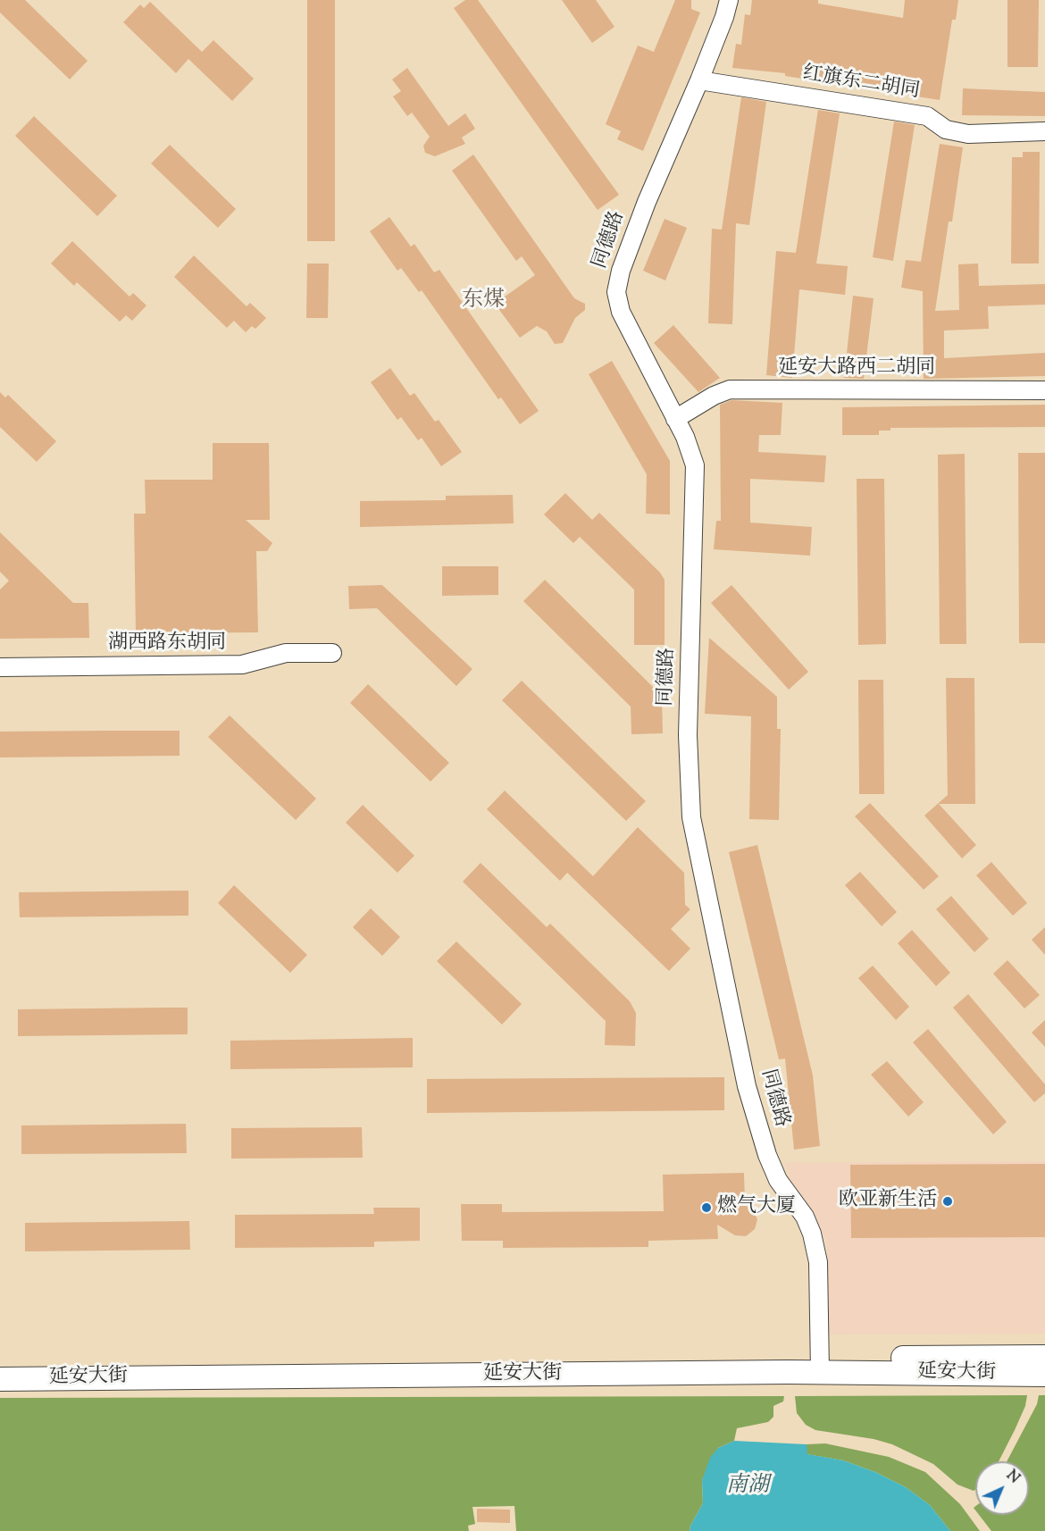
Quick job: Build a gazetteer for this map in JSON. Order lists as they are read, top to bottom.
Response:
{
  "streets": {
    "main road": ["延安大街"],
    "street": [
      "红旗东二胡同",
      "同德路",
      "延安大路西二胡同",
      "湖西路东胡同"
    ]
  },
  "crossings": [
    ["红旗东二胡同", "同德路"],
    ["同德路", "延安大路西二胡同"],
    ["同德路", "延安大街"]
  ],
  "districts": ["东煤"],
  "water": ["南湖"],
  "places": ["欧亚新生活", "燃气大厦"],
  "north": "top right"
}
